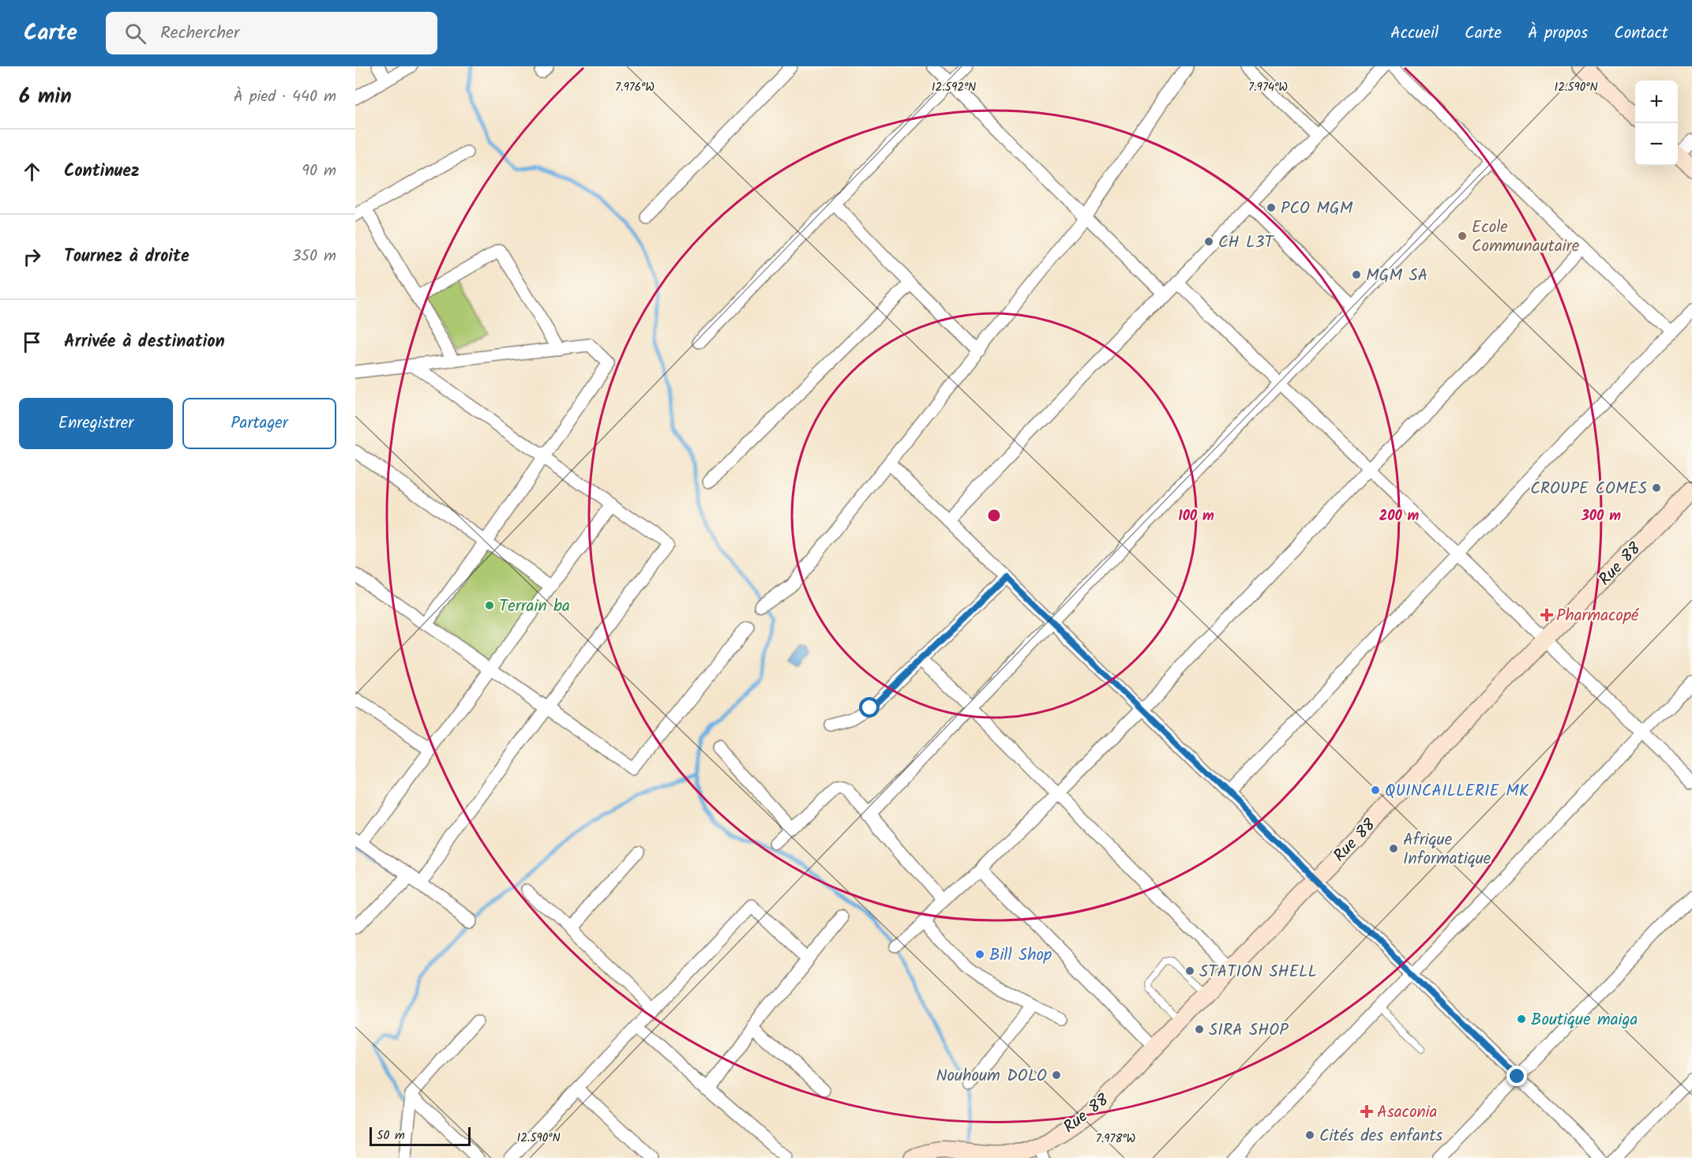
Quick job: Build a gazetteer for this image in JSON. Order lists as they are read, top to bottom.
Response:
{
  "streets": {
    "main road": ["Rue 88"]
  },
  "places": {
    "other": [
      "PCO MGM",
      "Ecole Communautaire",
      "CH L3T",
      "MGM SA",
      "CROUPE COMES",
      "Terrain ba",
      "QUINCAILLERIE MK",
      "Afrique Informatique",
      "Bill Shop",
      "STATION SHELL",
      "Boutique maiga",
      "SIRA SHOP",
      "Nouhoum DOLO",
      "Cités des enfants"
    ],
    "health": ["Pharmacopé", "Asaconia"]
  },
  "scale_bar": "50 m",
  "page": {
    "header": "Carte",
    "search": "Rechercher",
    "nav": [
      "Accueil",
      "Carte",
      "À propos",
      "Contact"
    ],
    "heading": ["6 min", "À pied · 440 m"],
    "map_buttons": ["+", "−"],
    "list": [
      ["Continuez", "90 m"],
      ["Tournez à droite", "350 m"],
      "Arrivée à destination"
    ],
    "buttons": ["Enregistrer", "Partager"],
    "scale": "50 m"
  },
  "coordinates": [
    "7.976°W",
    "7.974°W",
    "12.592°N",
    "12.590°N",
    "7.978°W"
  ],
  "rings": ["100 m", "200 m", "300 m"]
}
